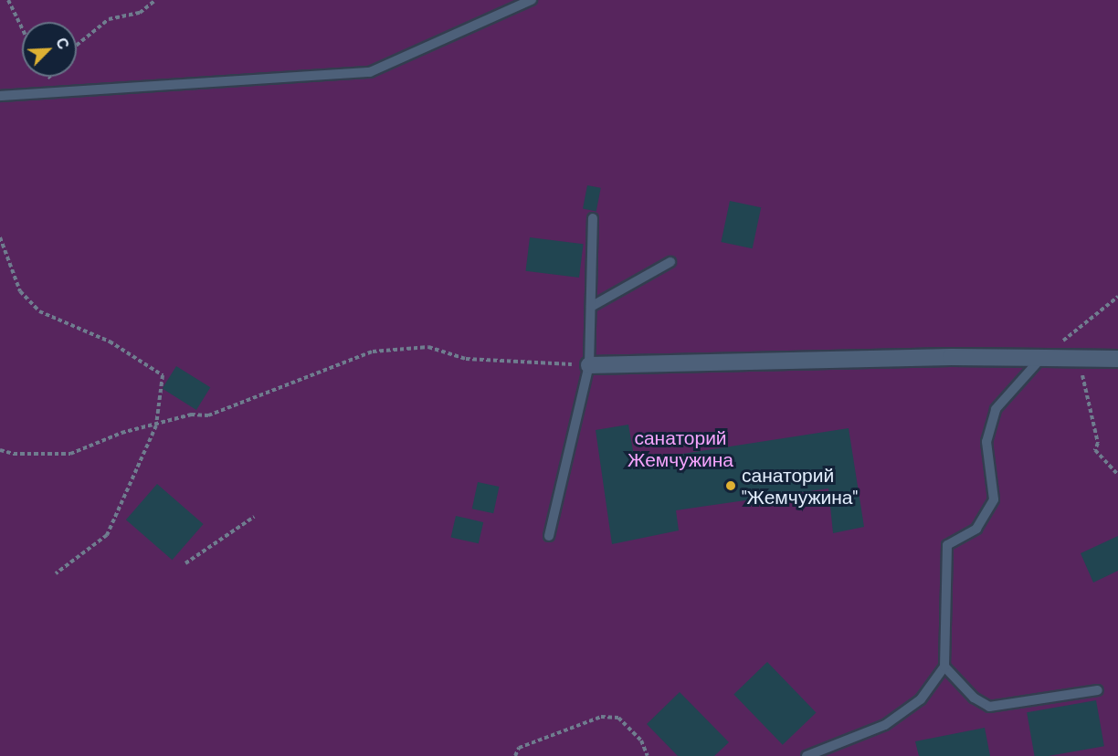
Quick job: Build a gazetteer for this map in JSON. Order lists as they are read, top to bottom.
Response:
{
  "parks": ["санаторий Жемчужина"],
  "places": ["санаторий \"Жемчужина\""],
  "north": "top right"
}
